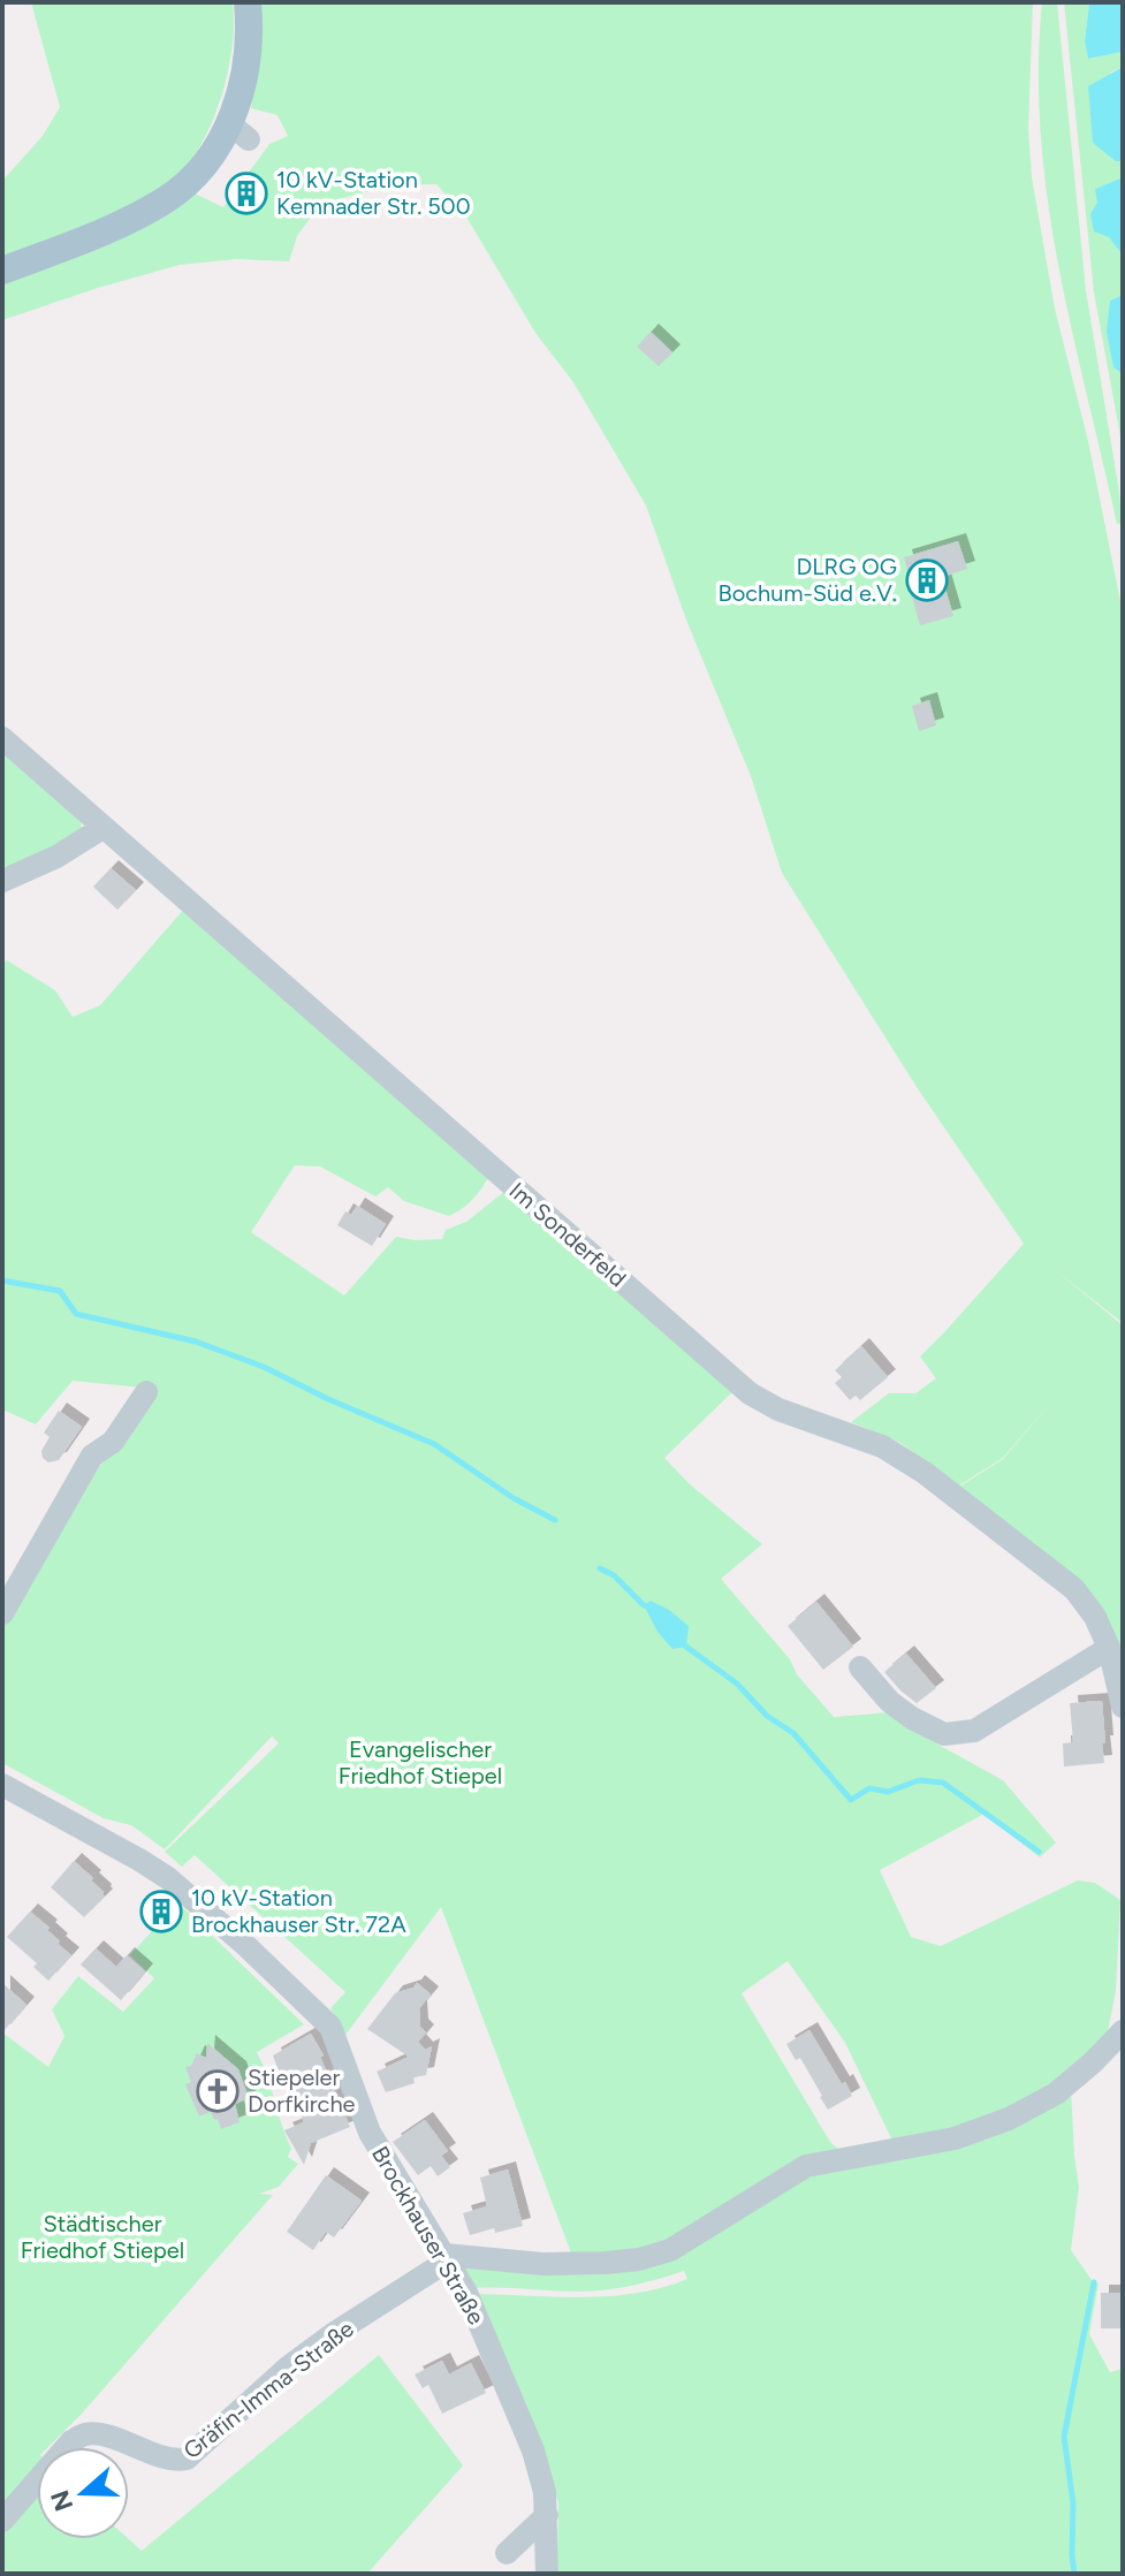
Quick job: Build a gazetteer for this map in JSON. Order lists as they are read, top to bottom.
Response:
{
  "streets": {
    "street": ["Im Sonderfeld", "Brockhauser Straße", "Gräfin-Imma-Straße"]
  },
  "crossings": [
    ["Brockhauser Straße", "Gräfin-Imma-Straße"]
  ],
  "parks": ["Evangelischer Friedhof Stiepel", "Städtischer Friedhof Stiepel"],
  "places": {
    "building": ["10 kV-Station Kemnader Str. 500", "DLRG OG Bochum-Süd e.V.", "10 kV-Station Brockhauser Str. 72A"],
    "church": ["Stiepeler Dorfkirche"]
  },
  "north": "left"
}
